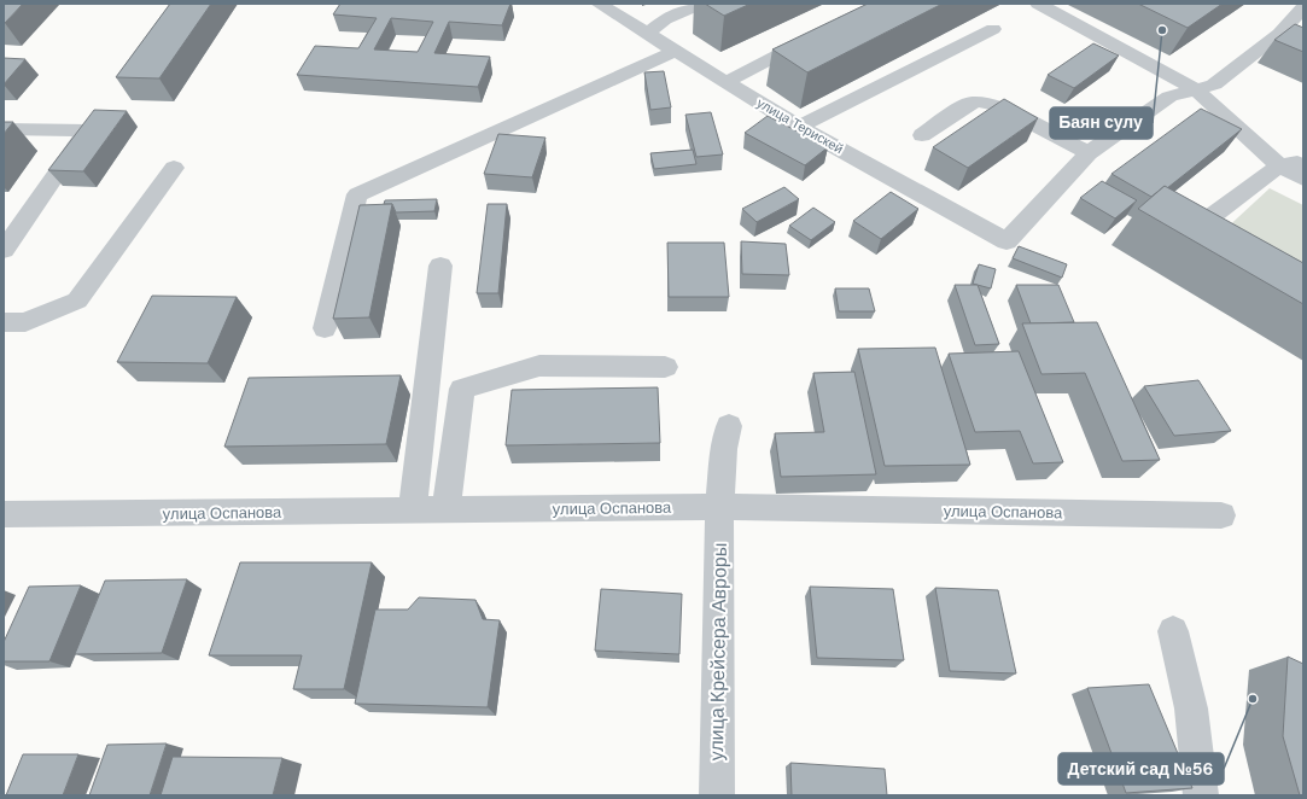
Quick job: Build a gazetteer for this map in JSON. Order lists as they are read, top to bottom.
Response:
{
  "streets": {
    "street": ["улица Терискей", "улица Оспанова", "улица Крейсера Авроры"]
  },
  "crossings": [
    ["улица Оспанова", "улица Крейсера Авроры"]
  ],
  "places": ["Баян сулу", "Детский сад №56"]
}
